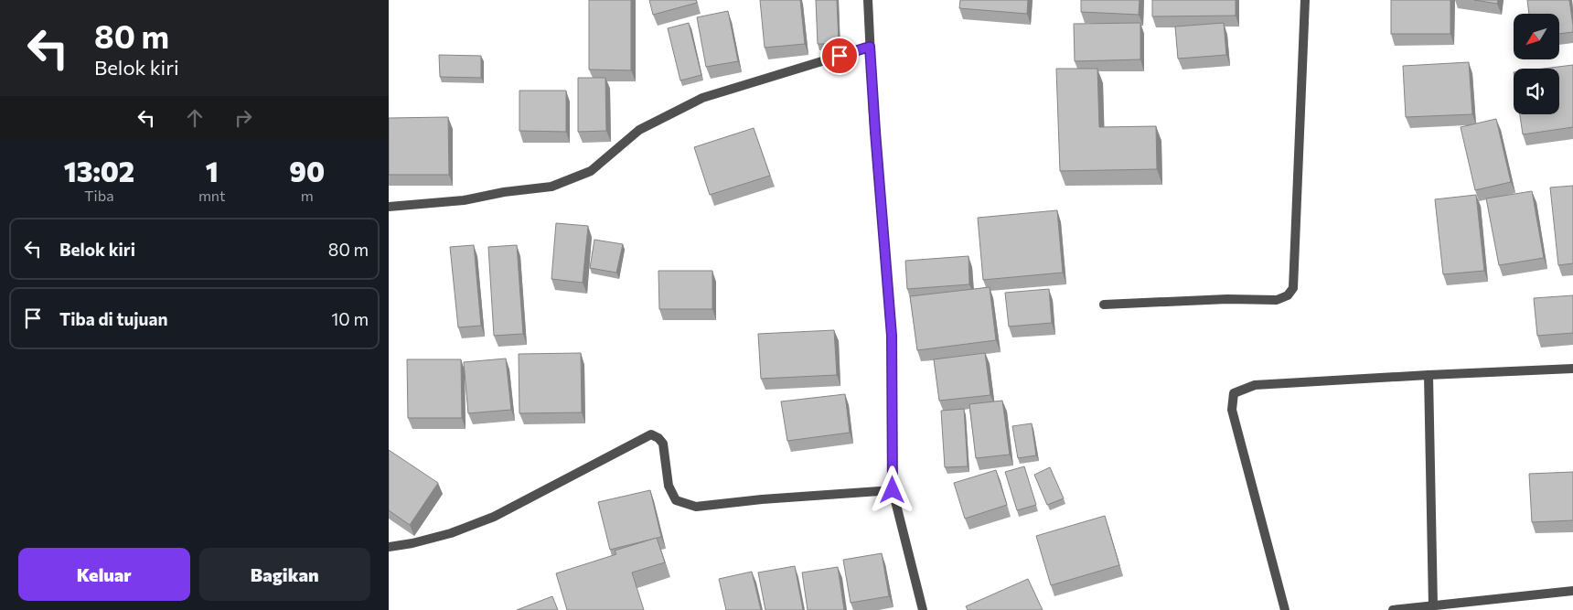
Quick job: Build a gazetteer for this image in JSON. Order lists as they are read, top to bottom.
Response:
{
  "north": "bottom left",
  "page": {
    "turn": ["80 m", "Belok kiri"],
    "eta": [
      "13:02",
      "Tiba",
      "1",
      "mnt",
      "90",
      "m"
    ],
    "list": [
      {
        "name": "Belok kiri",
        "value": "80 m"
      },
      {
        "name": "Tiba di tujuan",
        "value": "10 m"
      }
    ],
    "buttons": ["Keluar", "Bagikan"]
  }
}
